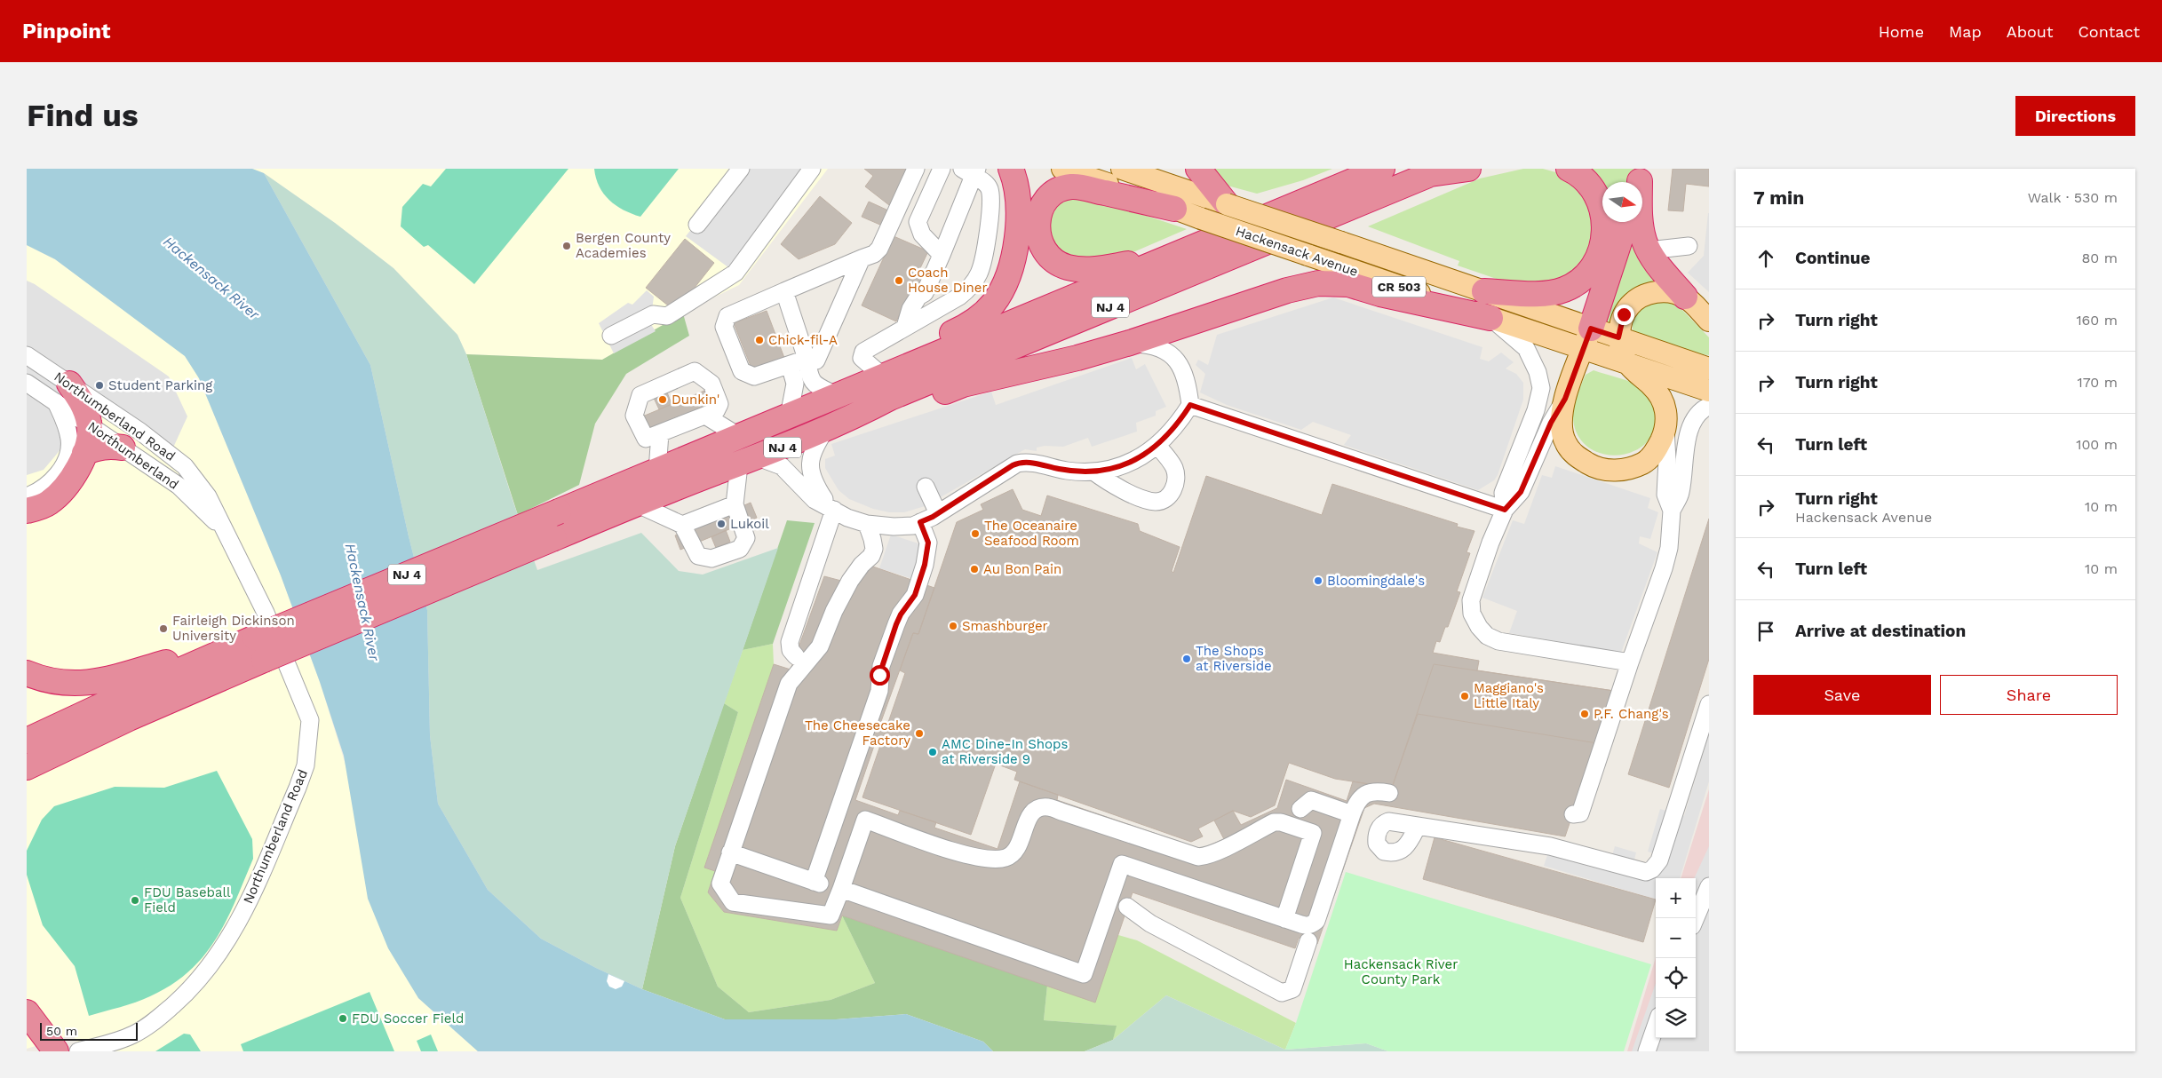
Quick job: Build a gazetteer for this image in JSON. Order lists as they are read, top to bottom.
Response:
{
  "streets": {
    "highway": ["NJ 4"],
    "main road": ["Hackensack Avenue", "CR 503"],
    "street": ["Northumberland Road", "Northumberland"]
  },
  "crossings": [
    ["Northumberland Road", "Northumberland"]
  ],
  "water": ["Hackensack River"],
  "parks": ["Hackensack River County Park"],
  "places": [
    "Bergen County Academies",
    "Coach House Diner",
    "Chick-fil-A",
    "Student Parking",
    "Dunkin'",
    "Lukoil",
    "The Oceanaire Seafood Room",
    "Au Bon Pain",
    "Bloomingdale's",
    "Smashburger",
    "Fairleigh Dickinson University",
    "The Shops at Riverside",
    "Maggiano's Little Italy",
    "P.F. Chang's",
    "The Cheesecake Factory",
    "AMC Dine-In Shops at Riverside 9",
    "FDU Baseball Field",
    "FDU Soccer Field"
  ],
  "scale_bar": "50 m",
  "north": "right",
  "page": {
    "header": "Pinpoint",
    "nav": [
      "Home",
      "Map",
      "About",
      "Contact"
    ],
    "buttons": [
      "Directions",
      ["Save", "Share"]
    ],
    "title": "Find us",
    "heading": ["7 min", "Walk · 530 m"],
    "list": [
      ["Continue", "80 m"],
      ["Turn right", "160 m"],
      ["Turn right", "170 m"],
      ["Turn left", "100 m"],
      ["Turn right", "Hackensack Avenue", "10 m"],
      ["Turn left", "10 m"],
      "Arrive at destination"
    ],
    "map_buttons": ["+", "−"],
    "scale": "50 m"
  }
}
